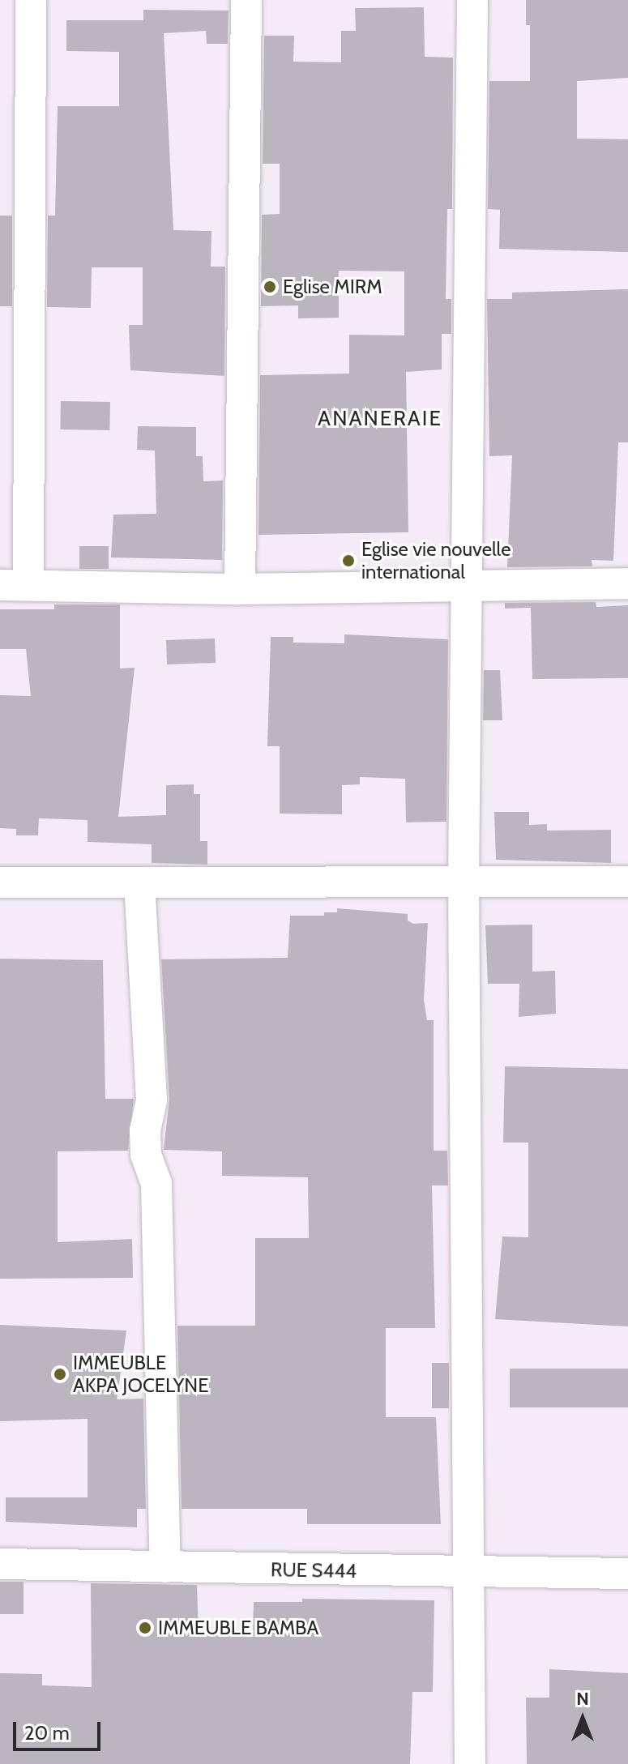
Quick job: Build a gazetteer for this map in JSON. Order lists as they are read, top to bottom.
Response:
{
  "streets": {
    "street": ["RUE S444"]
  },
  "districts": ["ANANERAIE"],
  "places": [
    "Eglise MIRM",
    "Eglise vie nouvelle international",
    "IMMEUBLE AKPA JOCELYNE",
    "IMMEUBLE BAMBA"
  ],
  "scale_bar": "20 m",
  "north": "top"
}
